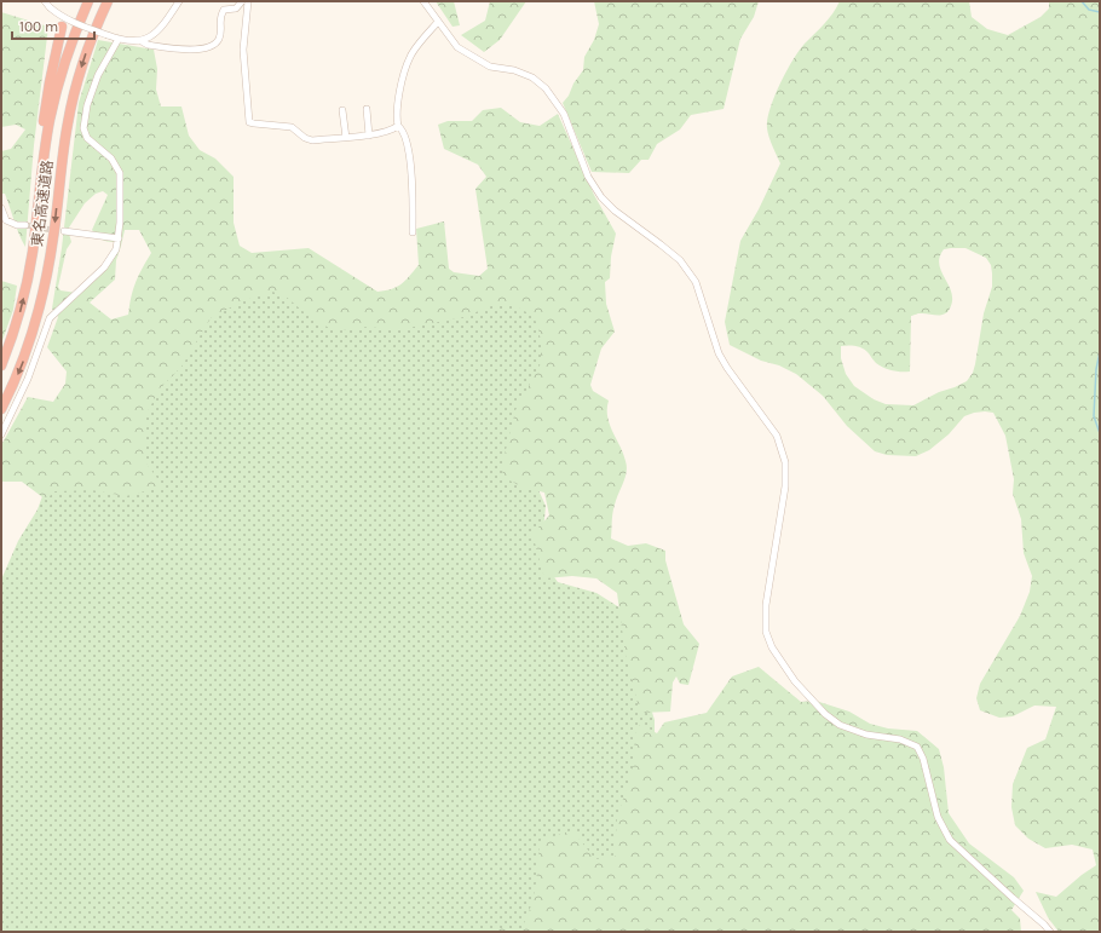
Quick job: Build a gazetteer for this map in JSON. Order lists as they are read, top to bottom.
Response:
{
  "streets": {
    "highway": ["東名高速道路"]
  },
  "scale_bar": "100 m"
}
